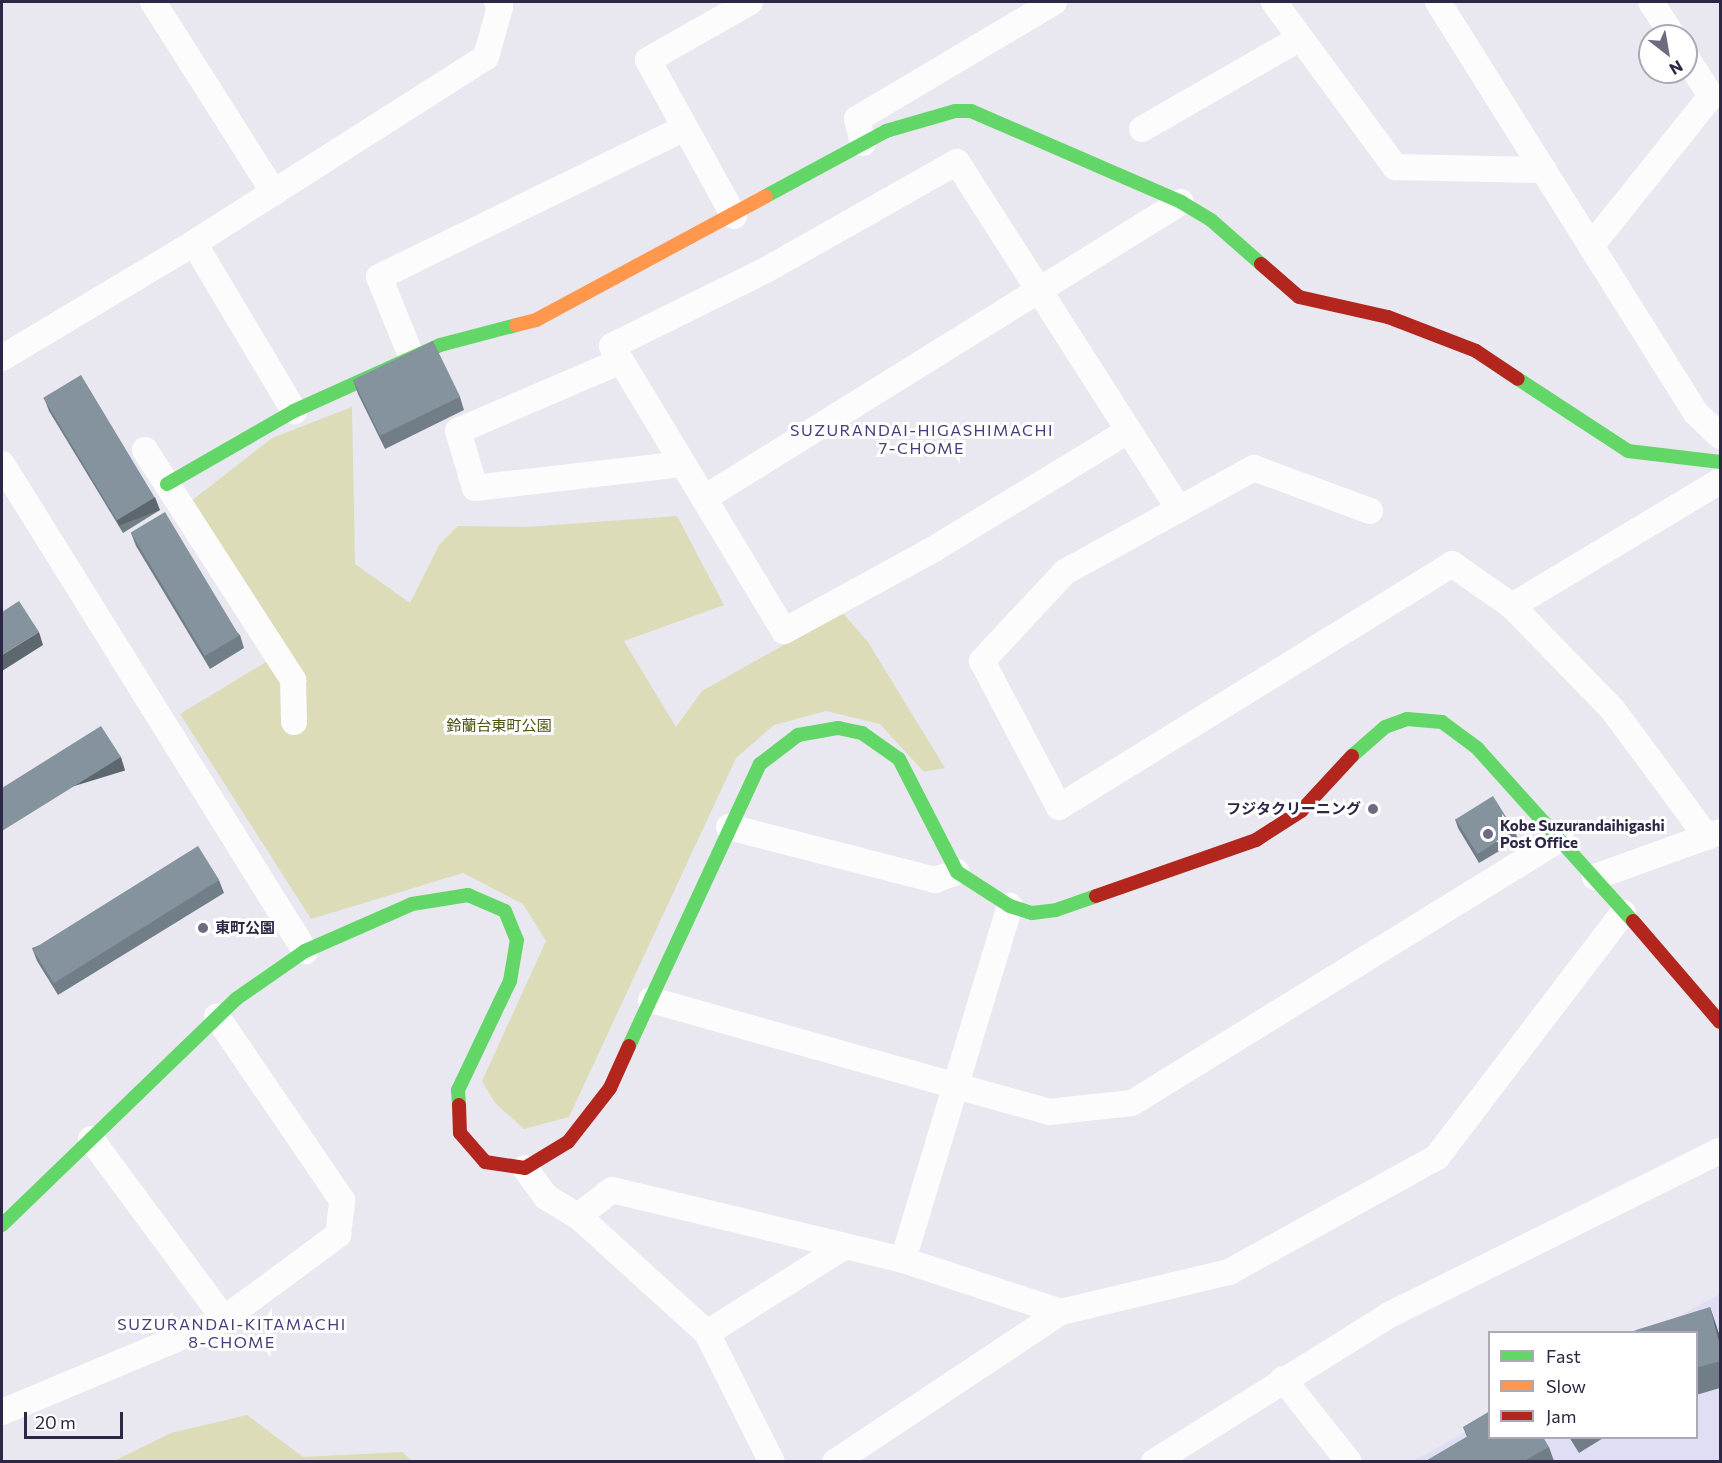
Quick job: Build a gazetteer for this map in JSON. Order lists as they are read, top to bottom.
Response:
{
  "districts": ["SUZURANDAI-HIGASHIMACHI 7-CHOME", "SUZURANDAI-KITAMACHI 8-CHOME"],
  "parks": ["鈴蘭台東町公園"],
  "places": ["フジタクリーニング", "Kobe Suzurandaihigashi Post Office", "東町公園"],
  "legend": ["Fast", "Slow", "Jam"],
  "scale_bar": "20 m",
  "north": "bottom right"
}
